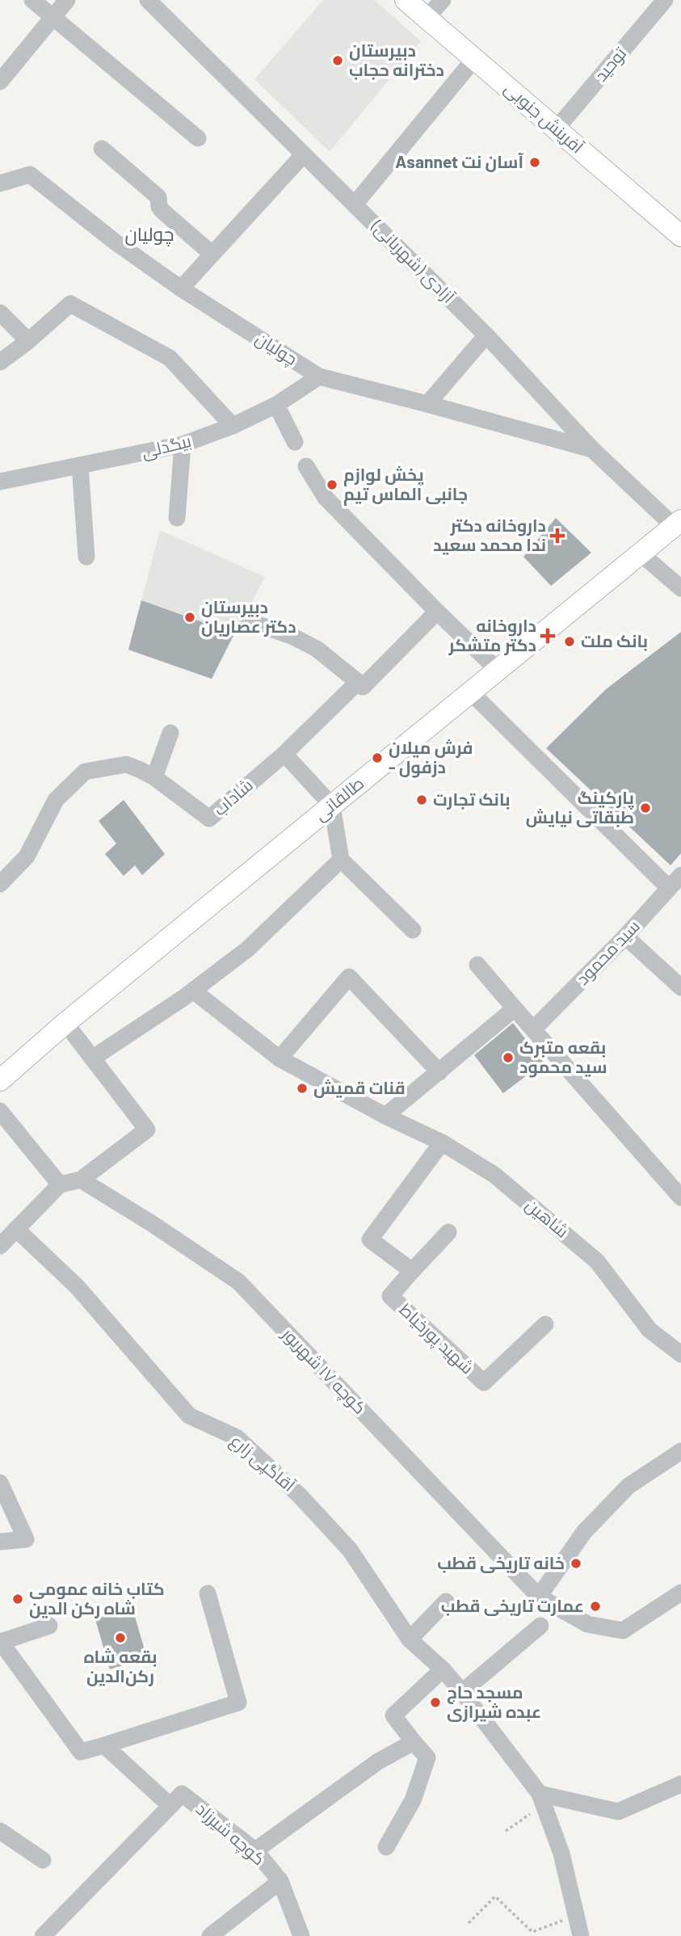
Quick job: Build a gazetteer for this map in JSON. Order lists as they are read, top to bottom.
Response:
{
  "streets": {
    "main road": ["آفرینش جنوبی", "طالقانی"],
    "street": [
      "توحید",
      "آزادی (شهربانی)",
      "چولیان",
      "بیگدلی",
      "شاداب",
      "سید محمود",
      "شاهین",
      "شهید پورخیاط",
      "کوچه ۱۷ شهریور",
      "آقاگپی زارع",
      "کوچه شیرزاد"
    ]
  },
  "crossings": [
    ["توحید", "آفرینش جنوبی"],
    ["آزادی (شهربانی)", "چولیان"],
    ["آزادی (شهربانی)", "طالقانی"],
    ["چولیان", "بیگدلی"]
  ],
  "districts": ["چولیان"],
  "places": {
    "other": [
      "دبیرستان دخترانه حجاب",
      "Asannet آسان نت",
      "پخش لوازم جانبی الماس تیم",
      "دبیرستان دکتر عصاریان",
      "بانک ملت",
      "فرش میلان - دزفول",
      "بانک تجارت",
      "پارکینگ طبقاتی نیایش",
      "بقعه متبرک سید محمود",
      "قنات قمیش",
      "خانه تاریخی قطب",
      "کتاب خانه عمومی شاه رکن الدین",
      "عمارت تاریخی قطب",
      "بقعه شاه رکن‌الدین",
      "مسجد حاج عبده شیرازی"
    ],
    "health": ["داروخانه دکتر ندا محمد سعید", "داروخانه دکتر متشکر"]
  }
}
